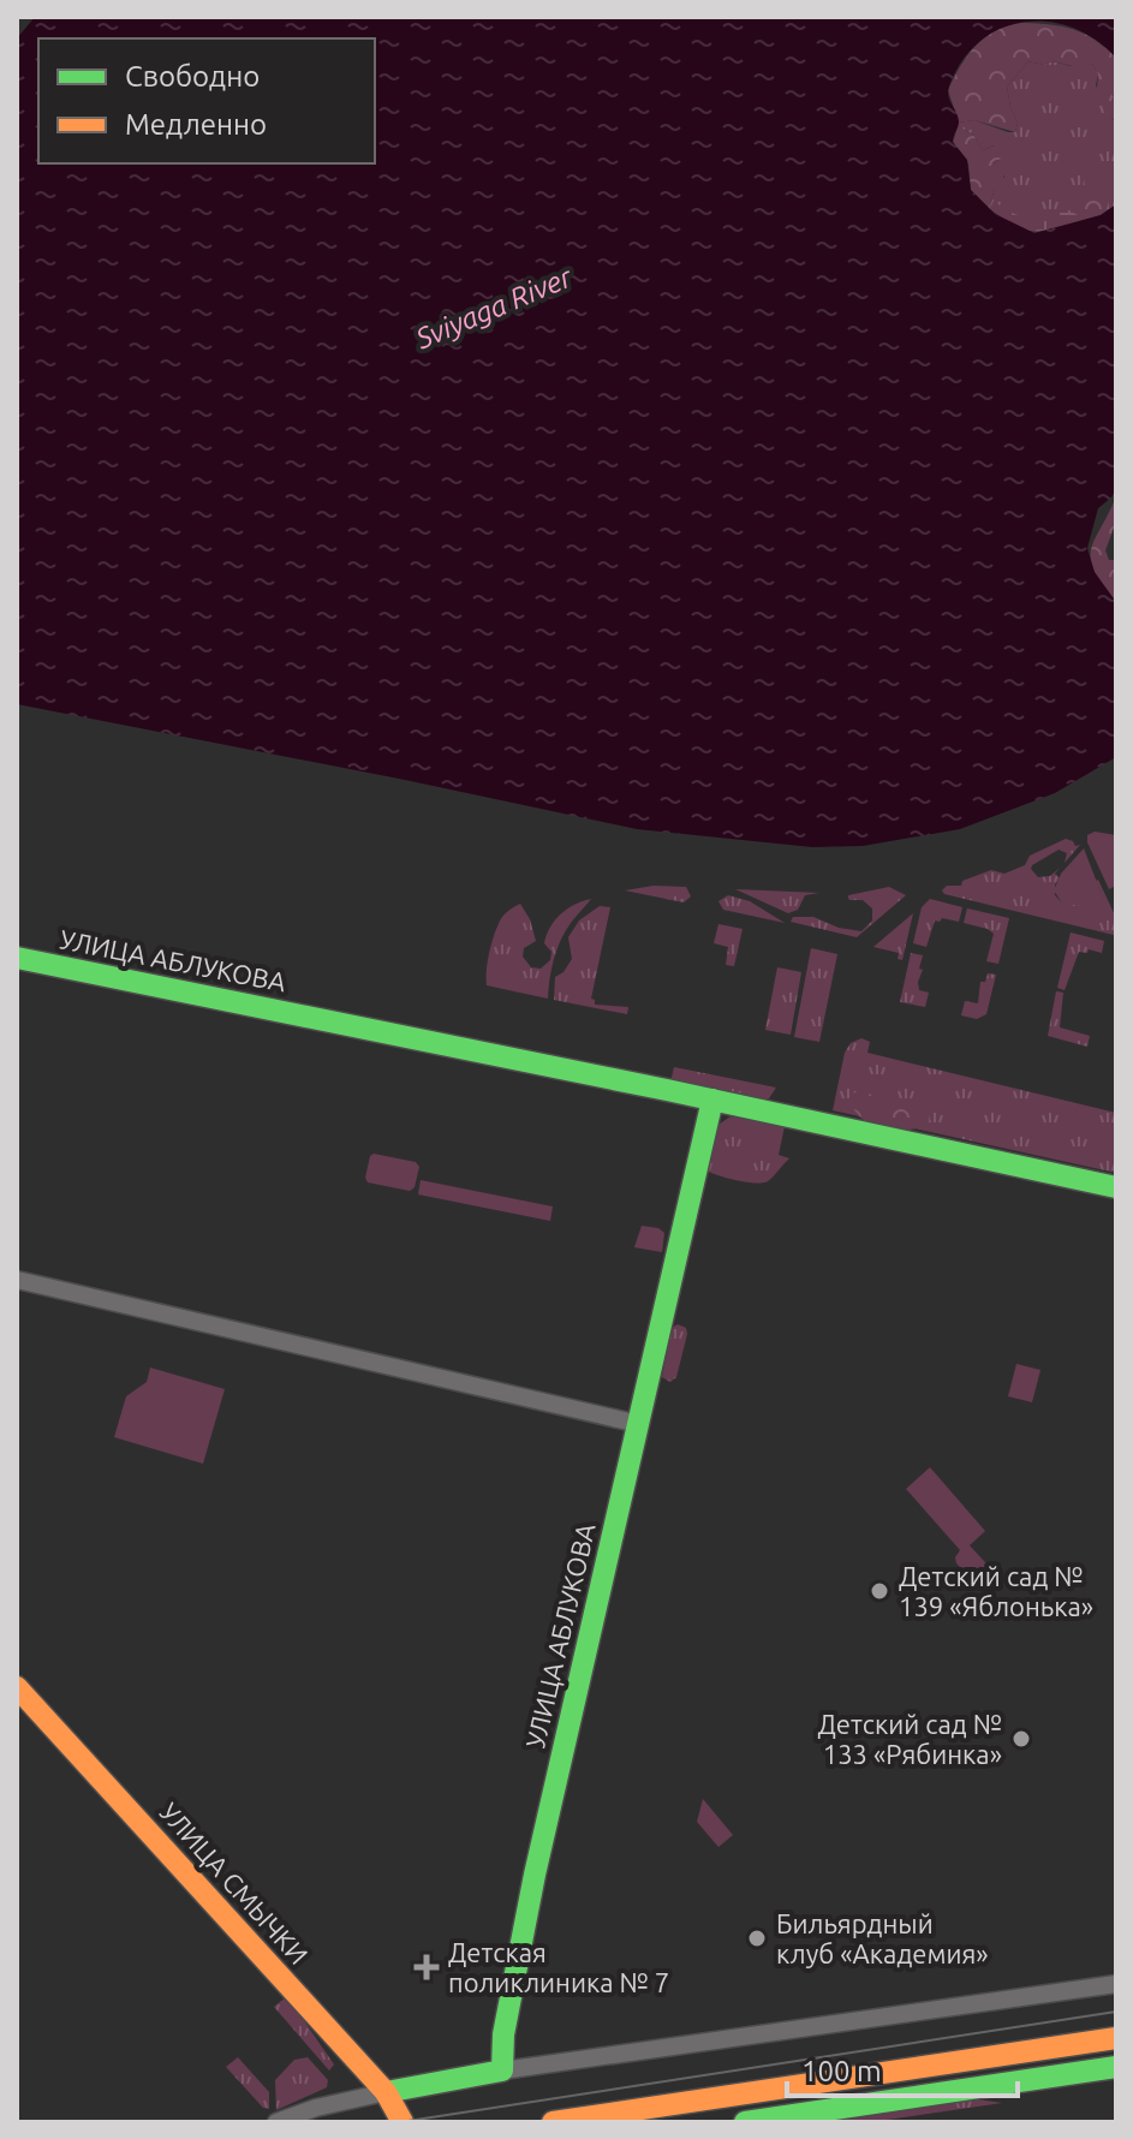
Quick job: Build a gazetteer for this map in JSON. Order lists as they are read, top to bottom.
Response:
{
  "streets": {
    "street": ["УЛИЦА АБЛУКОВА", "УЛИЦА СМЫЧКИ"]
  },
  "water": ["Sviyaga River"],
  "places": {
    "other": ["Детский сад № 139 «Яблонька»", "Детский сад № 133 «Рябинка»", "Бильярдный клуб «Академия»"],
    "health": ["Детская поликлиника № 7"]
  },
  "legend": ["Свободно", "Медленно"],
  "scale_bar": "100 m"
}
